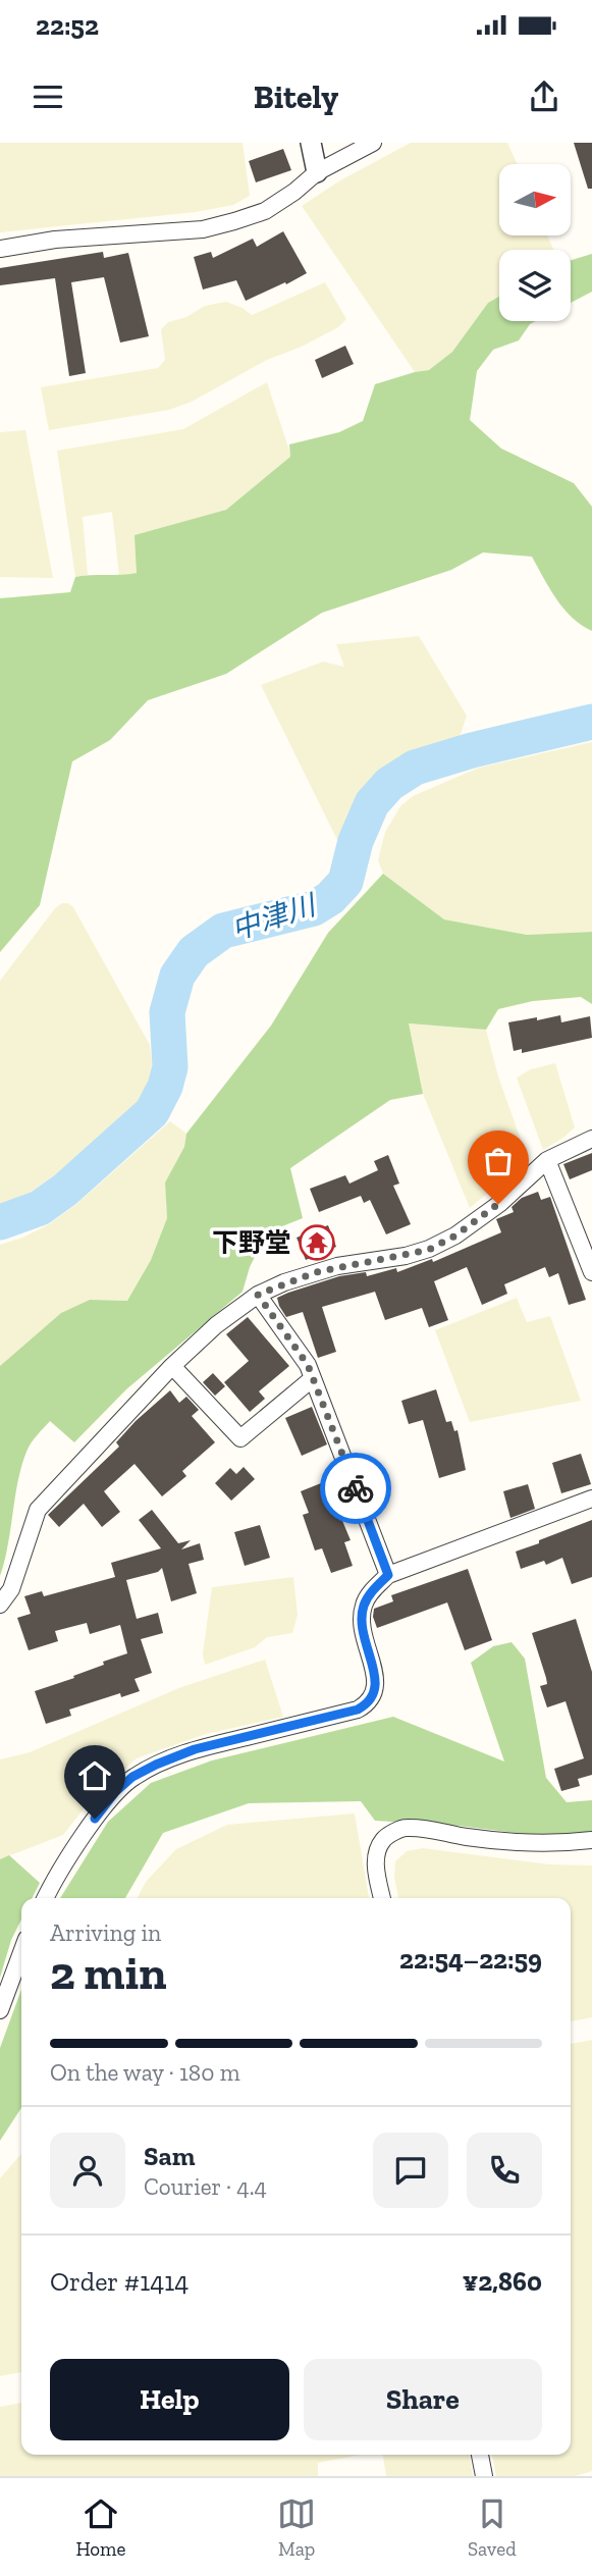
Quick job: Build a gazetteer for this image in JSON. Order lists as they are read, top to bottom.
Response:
{
  "water": ["中津川"],
  "places": {
    "temple": ["下野堂"]
  },
  "north": "right",
  "page": {
    "status": "22:52",
    "header": "Bitely",
    "heading": ["2 min", "Arriving in", "22:54–22:59"],
    "panel": [
      "Sam",
      "Courier · 4.4",
      "Order #1414",
      "¥2,860"
    ],
    "bar": "On the way · 180 m",
    "buttons": ["Help", "Share"],
    "tabs": ["Home", "Map", "Saved"]
  }
}
